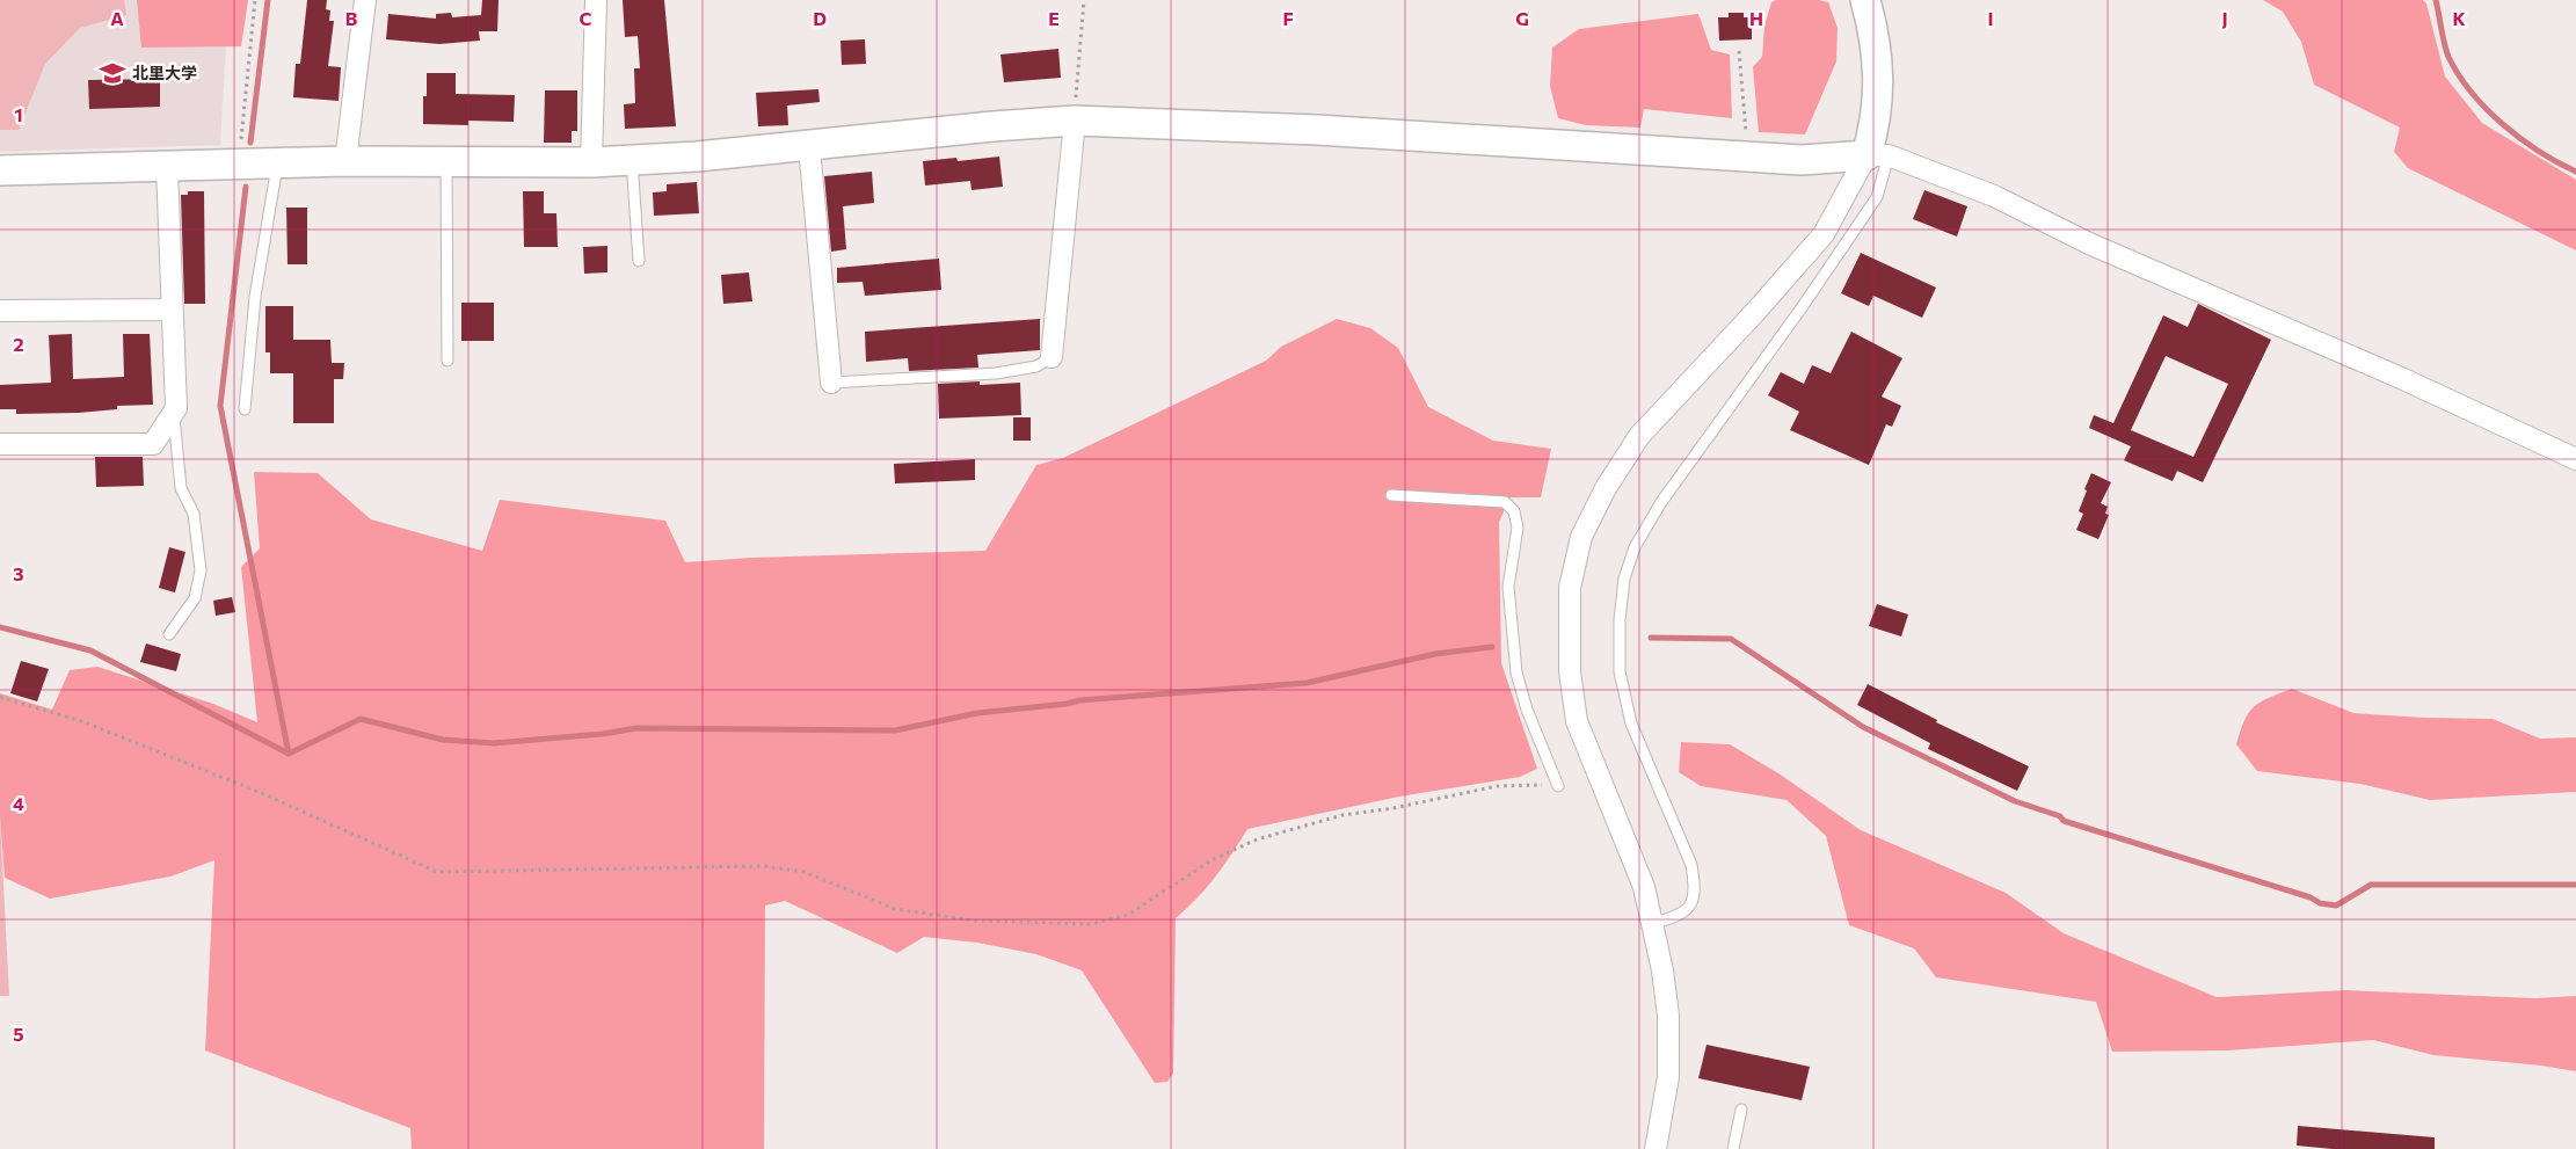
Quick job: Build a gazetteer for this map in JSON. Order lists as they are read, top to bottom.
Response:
{
  "places": {
    "school or university": ["北里大学"]
  },
  "grid": {
    "columns": [
      "A",
      "B",
      "C",
      "D",
      "E",
      "F",
      "G",
      "H",
      "I",
      "J",
      "K"
    ],
    "rows": [
      "1",
      "2",
      "3",
      "4",
      "5"
    ]
  }
}
